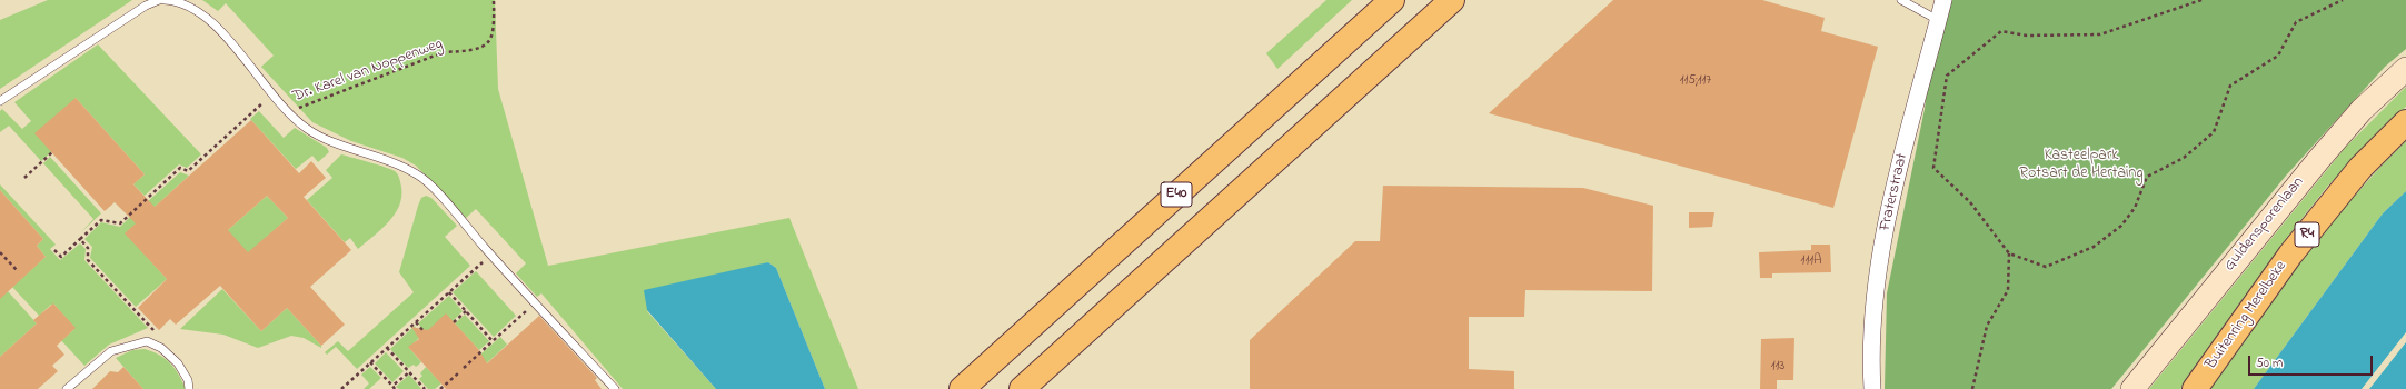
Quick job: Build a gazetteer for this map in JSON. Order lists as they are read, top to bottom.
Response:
{
  "streets": {
    "highway": ["E40", "R4", "Buitenring Merelbeke"],
    "main road": ["Guldensporenlaan"],
    "street": ["Fraterstraat"],
    "path": ["Dr. Karel van Noppenweg"]
  },
  "parks": ["Kasteelpark Rotsart de Hertaing"],
  "house_numbers": ["115;117", "111A", "113"],
  "scale_bar": "50 m"
}
